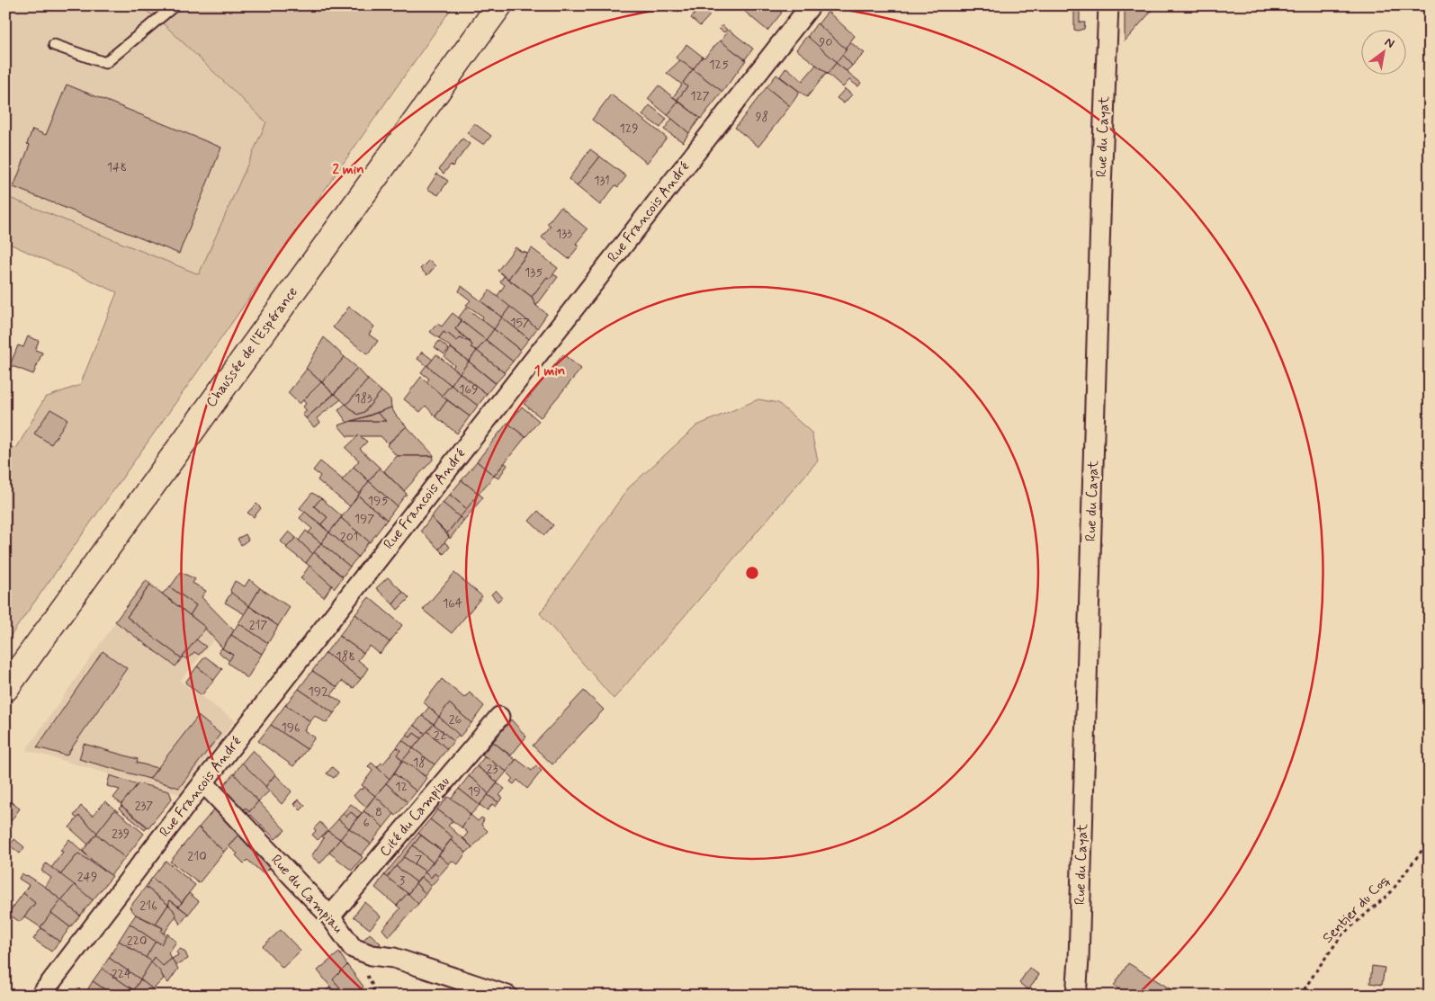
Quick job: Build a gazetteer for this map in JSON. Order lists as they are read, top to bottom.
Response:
{
  "streets": {
    "main road": ["Chaussée de l'Espérance"],
    "street": [
      "Rue du Cayat",
      "Rue Francois André",
      "Cité du Campiau",
      "Rue du Campiau"
    ],
    "path": ["Sentier du Coq"]
  },
  "crossings": [
    ["Rue Francois André", "Rue du Campiau"],
    ["Cité du Campiau", "Rue du Campiau"]
  ],
  "house_numbers": [
    "90",
    "125",
    "127",
    "98",
    "129",
    "148",
    "131",
    "133",
    "135",
    "157",
    "169",
    "183",
    "195",
    "197",
    "201",
    "164",
    "217",
    "188",
    "192",
    "26",
    "196",
    "22",
    "18",
    "23",
    "12",
    "19",
    "237",
    "8",
    "6",
    "239",
    "210",
    "7",
    "249",
    "3",
    "216",
    "220",
    "224"
  ],
  "north": "top right",
  "rings": ["2 min", "1 min"]
}
